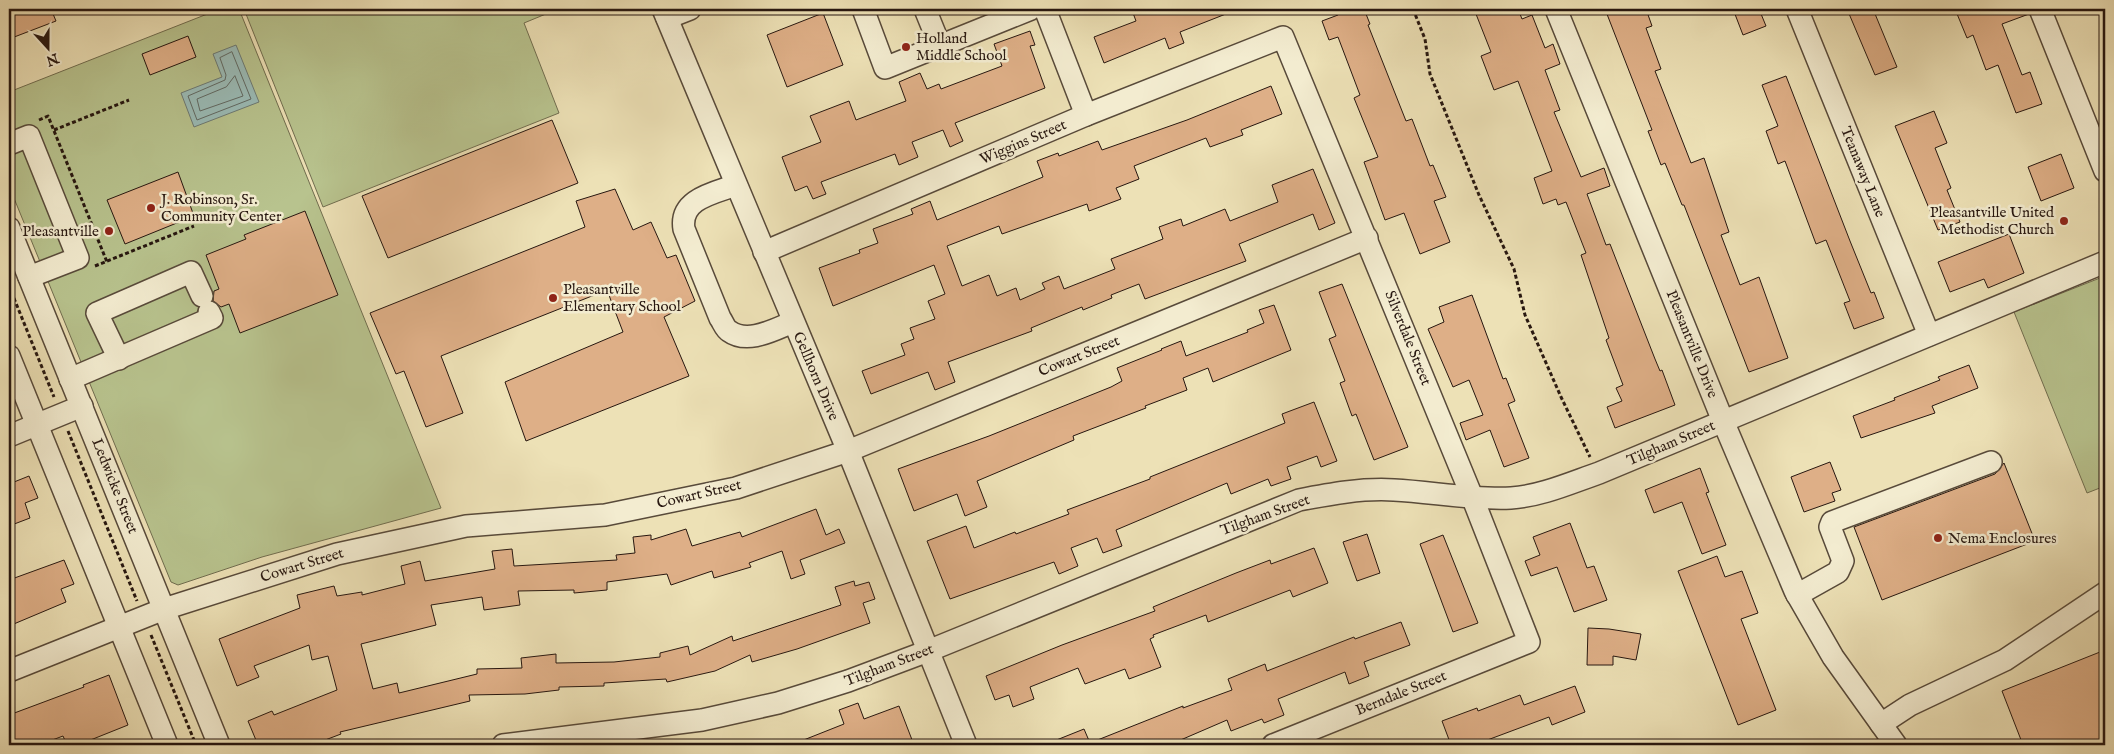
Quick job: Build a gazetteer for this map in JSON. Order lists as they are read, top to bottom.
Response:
{
  "streets": {
    "street": [
      "Wiggins Street",
      "Teanaway Lane",
      "Silverdale Street",
      "Pleasantville Drive",
      "Cowart Street",
      "Gellhorn Drive",
      "Tilgham Street",
      "Ledwicke Street",
      "Berndale Street"
    ]
  },
  "crossings": [
    ["Wiggins Street", "Silverdale Street"],
    ["Wiggins Street", "Gellhorn Drive"],
    ["Teanaway Lane", "Tilgham Street"],
    ["Silverdale Street", "Cowart Street"],
    ["Silverdale Street", "Tilgham Street"],
    ["Silverdale Street", "Berndale Street"],
    ["Pleasantville Drive", "Tilgham Street"],
    ["Cowart Street", "Gellhorn Drive"],
    ["Cowart Street", "Ledwicke Street"],
    ["Gellhorn Drive", "Tilgham Street"]
  ],
  "places": [
    "Holland Middle School",
    "J. Robinson, Sr. Community Center",
    "Pleasantville United Methodist Church",
    "Pleasantville",
    "Pleasantville Elementary School",
    "Nema Enclosures"
  ],
  "north": "bottom"
}
